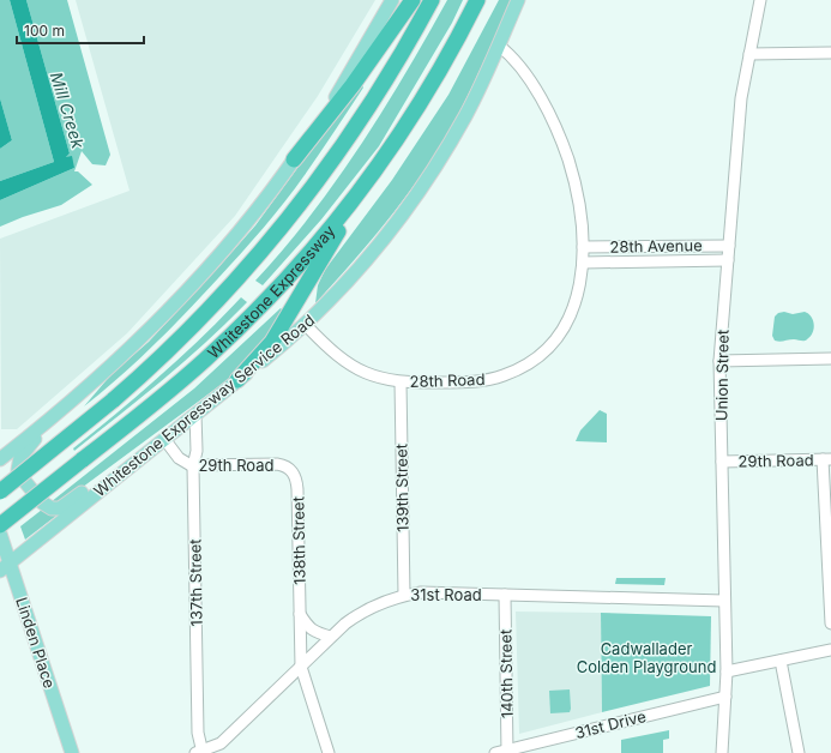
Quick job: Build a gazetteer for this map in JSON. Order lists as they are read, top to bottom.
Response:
{
  "streets": {
    "highway": ["Whitestone Expressway"],
    "main road": ["Whitestone Expressway Service Road", "Linden Place"],
    "street": [
      "28th Avenue",
      "Union Street",
      "28th Road",
      "29th Road",
      "139th Street",
      "138th Street",
      "137th Street",
      "31st Road",
      "140th Street",
      "31st Drive"
    ]
  },
  "crossings": [
    ["28th Avenue", "Union Street"],
    ["28th Avenue", "28th Road"],
    ["Union Street", "29th Road"],
    ["Union Street", "31st Road"],
    ["Union Street", "31st Drive"],
    ["28th Road", "Whitestone Expressway Service Road"],
    ["28th Road", "139th Street"],
    ["Whitestone Expressway Service Road", "29th Road"],
    ["Whitestone Expressway Service Road", "137th Street"],
    ["Whitestone Expressway Service Road", "Linden Place"],
    ["29th Road", "138th Street"],
    ["29th Road", "137th Street"],
    ["139th Street", "31st Road"],
    ["138th Street", "31st Road"],
    ["137th Street", "31st Road"],
    ["31st Road", "140th Street"],
    ["140th Street", "31st Drive"]
  ],
  "water": ["Mill Creek"],
  "parks": ["Cadwallader Colden Playground"],
  "scale_bar": "100 m"
}
